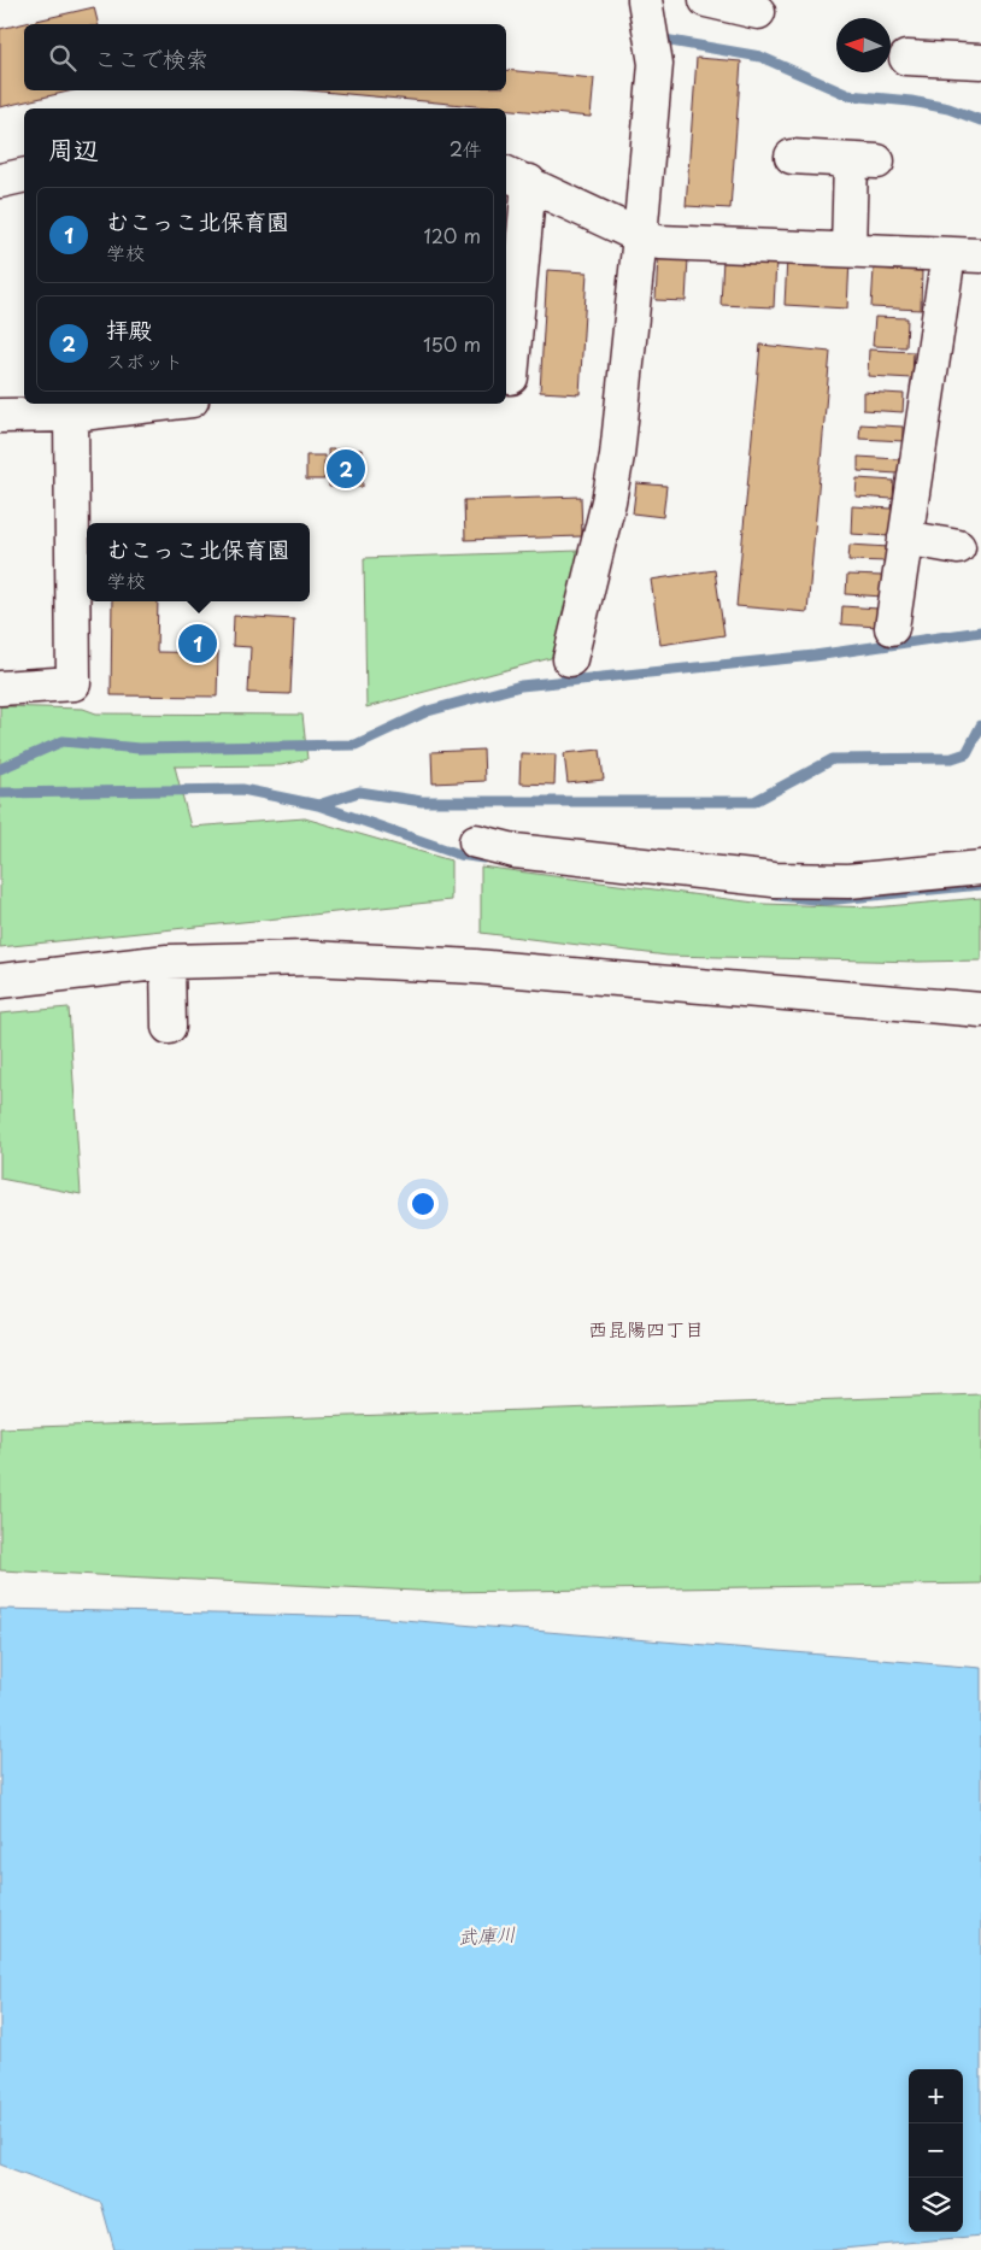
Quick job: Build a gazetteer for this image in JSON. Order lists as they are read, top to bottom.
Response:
{
  "districts": ["西昆陽四丁目"],
  "water": ["武庫川"],
  "north": "left",
  "page": {
    "search": "ここで検索",
    "heading": ["周辺", "2件"],
    "list": [
      {
        "mark": "1",
        "name": "むこっこ北保育園",
        "note": "学校",
        "value": "120 m"
      },
      {
        "mark": "2",
        "name": "拝殿",
        "note": "スポット",
        "value": "150 m"
      }
    ],
    "pins": ["2", "1"],
    "popup": ["むこっこ北保育園", "学校"],
    "map_buttons": ["+", "−"]
  }
}
